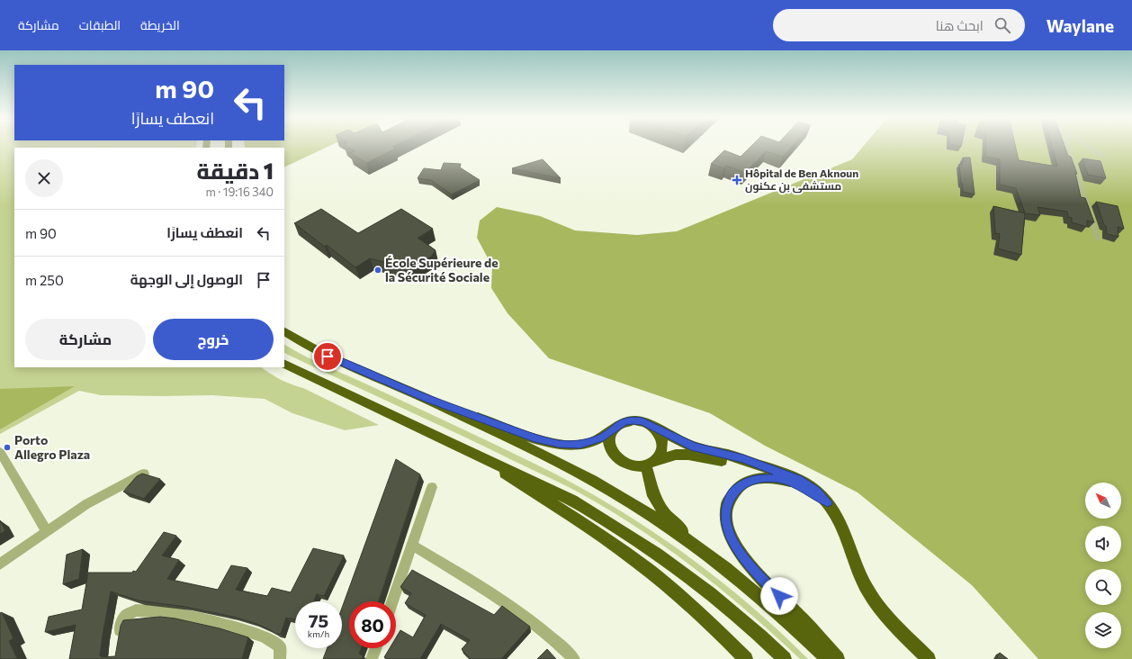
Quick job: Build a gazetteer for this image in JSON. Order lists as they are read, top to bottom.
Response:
{
  "places": {
    "health": ["Hôpital de Ben Aknoun مستشفى بن عكنون"],
    "other": ["École Supérieure de la Sécurité Sociale", "Porto Allegro Plaza"]
  },
  "north": "top left",
  "page": {
    "header": "Waylane",
    "search": "ابحث هنا",
    "nav": ["الخريطة", "الطبقات", "مشاركة"],
    "turn": ["90 m", "انعطف يسارًا"],
    "heading": ["1 دقيقة", "340 m · 19:16"],
    "list": [
      {
        "name": "انعطف يسارًا",
        "value": "90 m"
      },
      {
        "name": "الوصول إلى الوجهة",
        "value": "250 m"
      }
    ],
    "buttons": ["خروج", "مشاركة"],
    "speed": "75 km/h",
    "limit": "80"
  }
}
